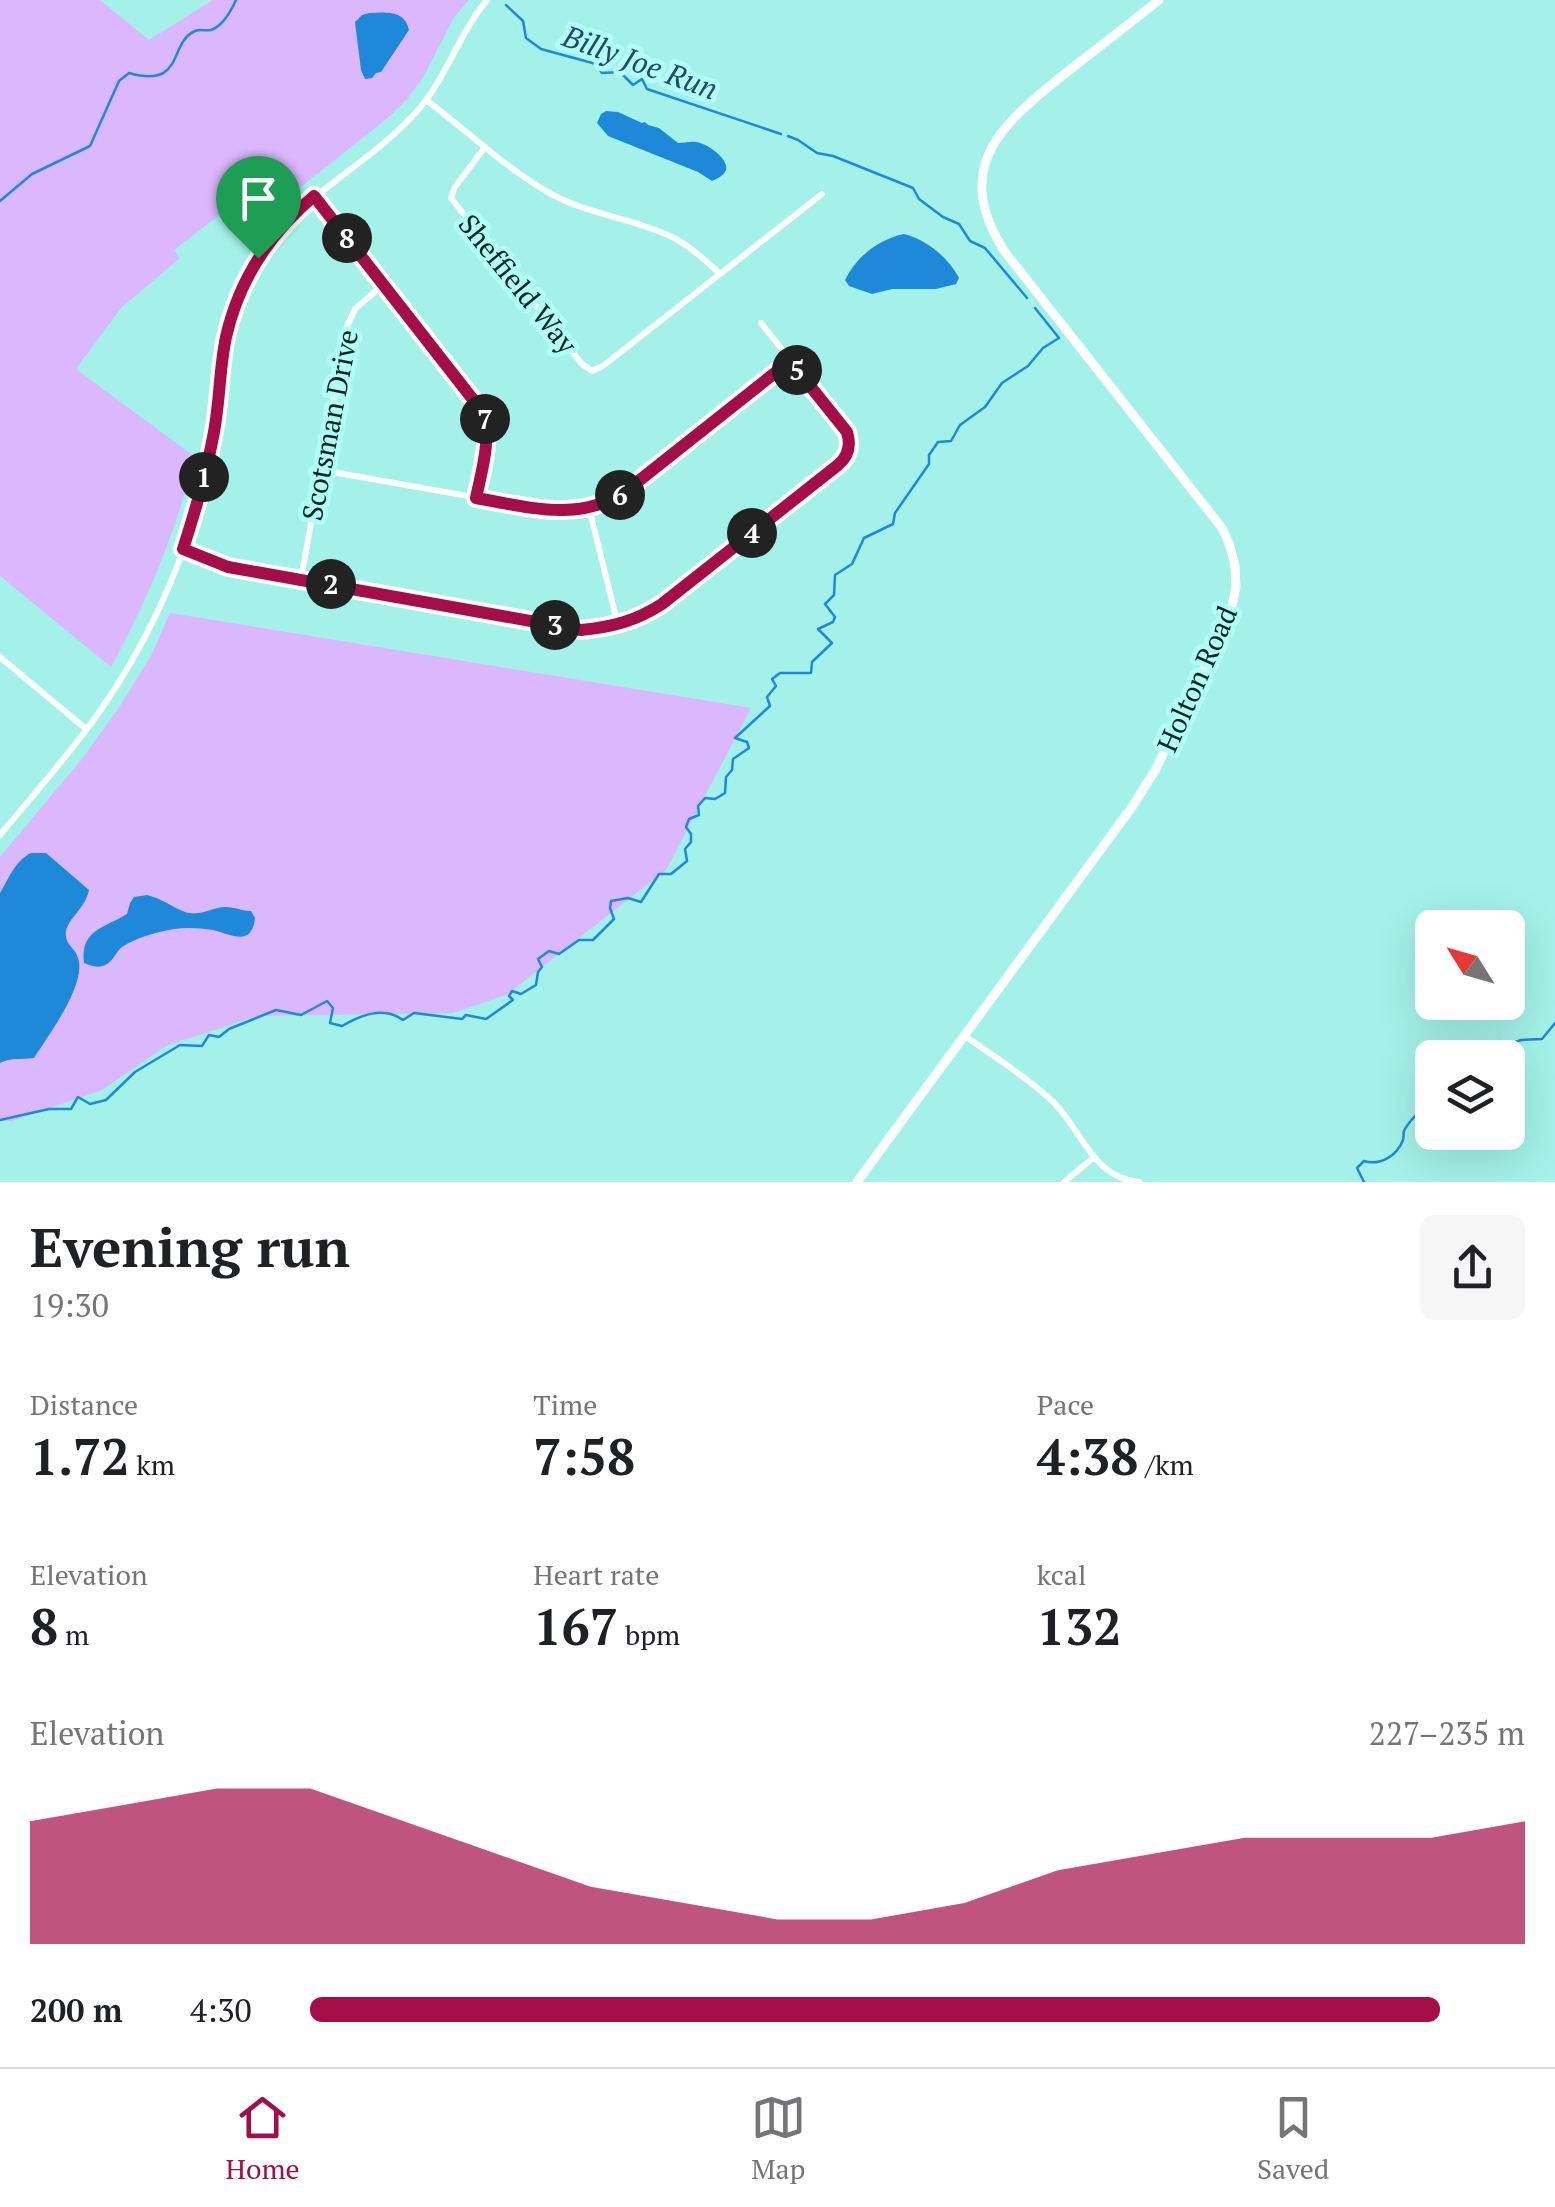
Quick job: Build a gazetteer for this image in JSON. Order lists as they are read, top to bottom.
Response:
{
  "streets": {
    "street": ["Sheffield Way", "Scotsman Drive", "Holton Road"]
  },
  "water": ["Billy Joe Run"],
  "north": "top left",
  "page": {
    "pins": [
      "8",
      "5",
      "7",
      "1",
      "6",
      "4",
      "2",
      "3"
    ],
    "heading": ["Evening run", "19:30"],
    "stats": [
      ["Distance", "1.72 km"],
      ["Time", "7:58"],
      ["Pace", "4:38 /km"],
      ["Elevation", "8 m"],
      ["Heart rate", "167 bpm"],
      ["kcal", "132"]
    ],
    "chart": ["Elevation", "227–235 m"],
    "list": [
      {
        "name": "200 m",
        "note": "4:30"
      }
    ],
    "tabs": ["Home", "Map", "Saved"]
  }
}
